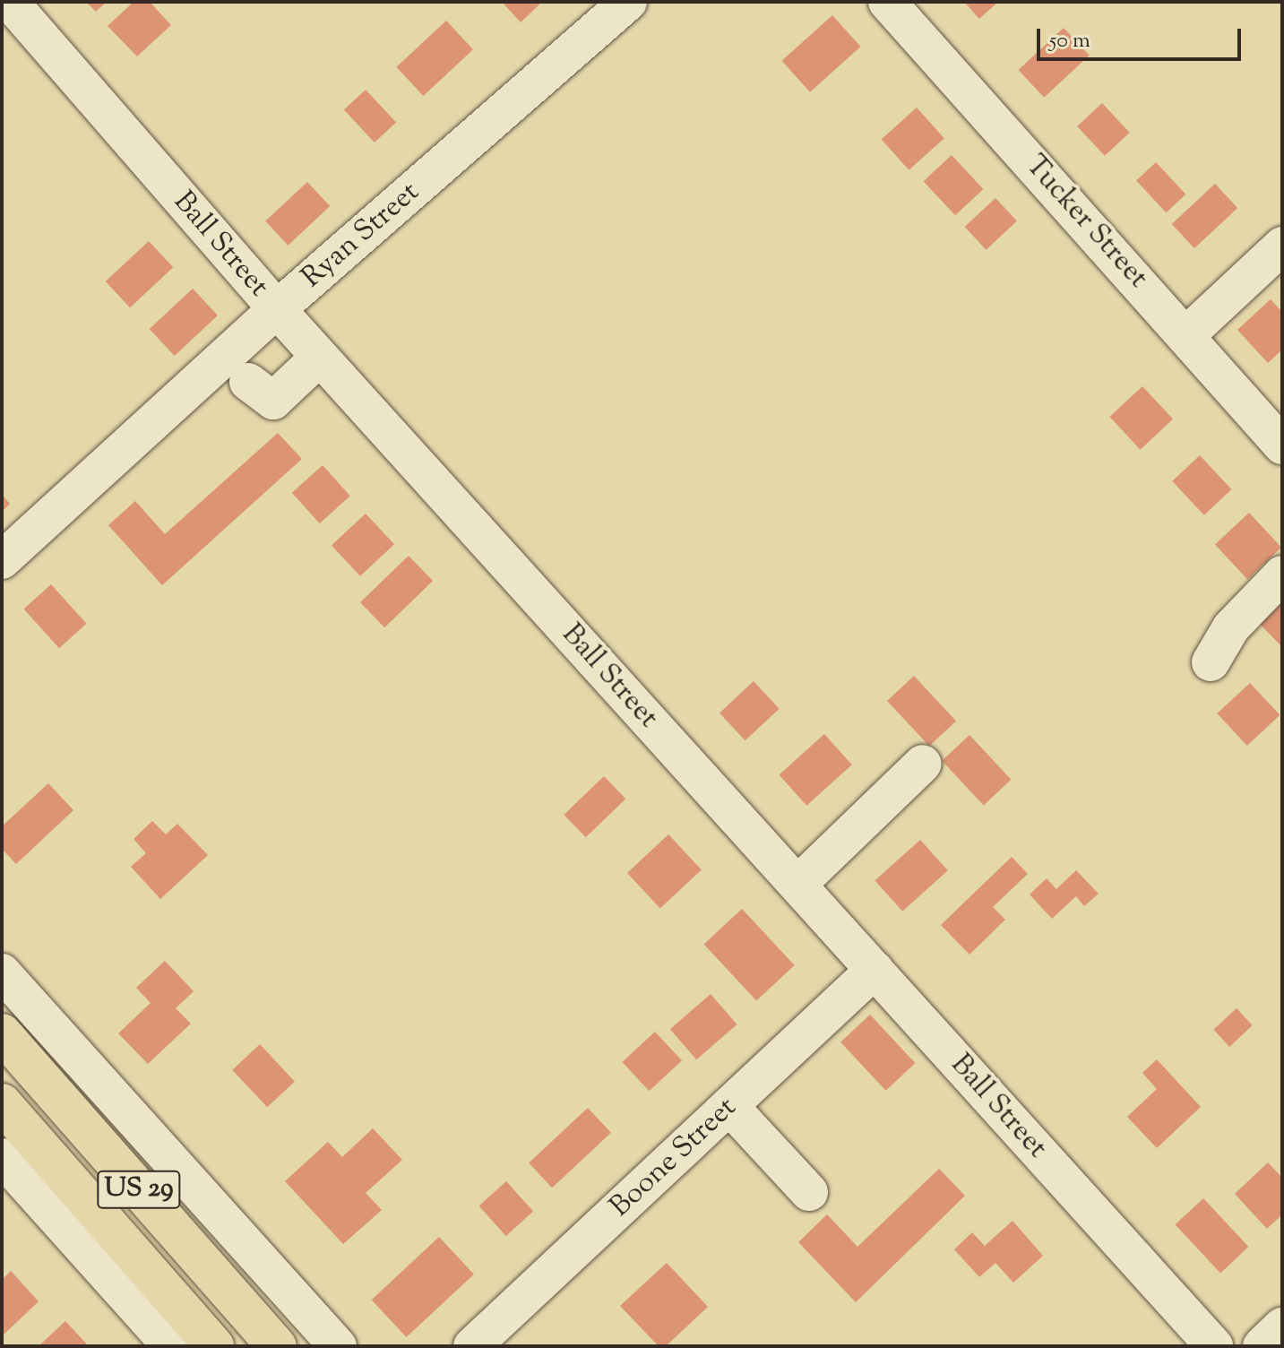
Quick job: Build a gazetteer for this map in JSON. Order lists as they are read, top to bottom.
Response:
{
  "streets": {
    "highway": ["US 29"],
    "street": [
      "Tucker Street",
      "Ryan Street",
      "Ball Street",
      "Boone Street"
    ]
  },
  "crossings": [
    ["Ryan Street", "Ball Street"],
    ["Ball Street", "Boone Street"]
  ],
  "scale_bar": "50 m"
}
